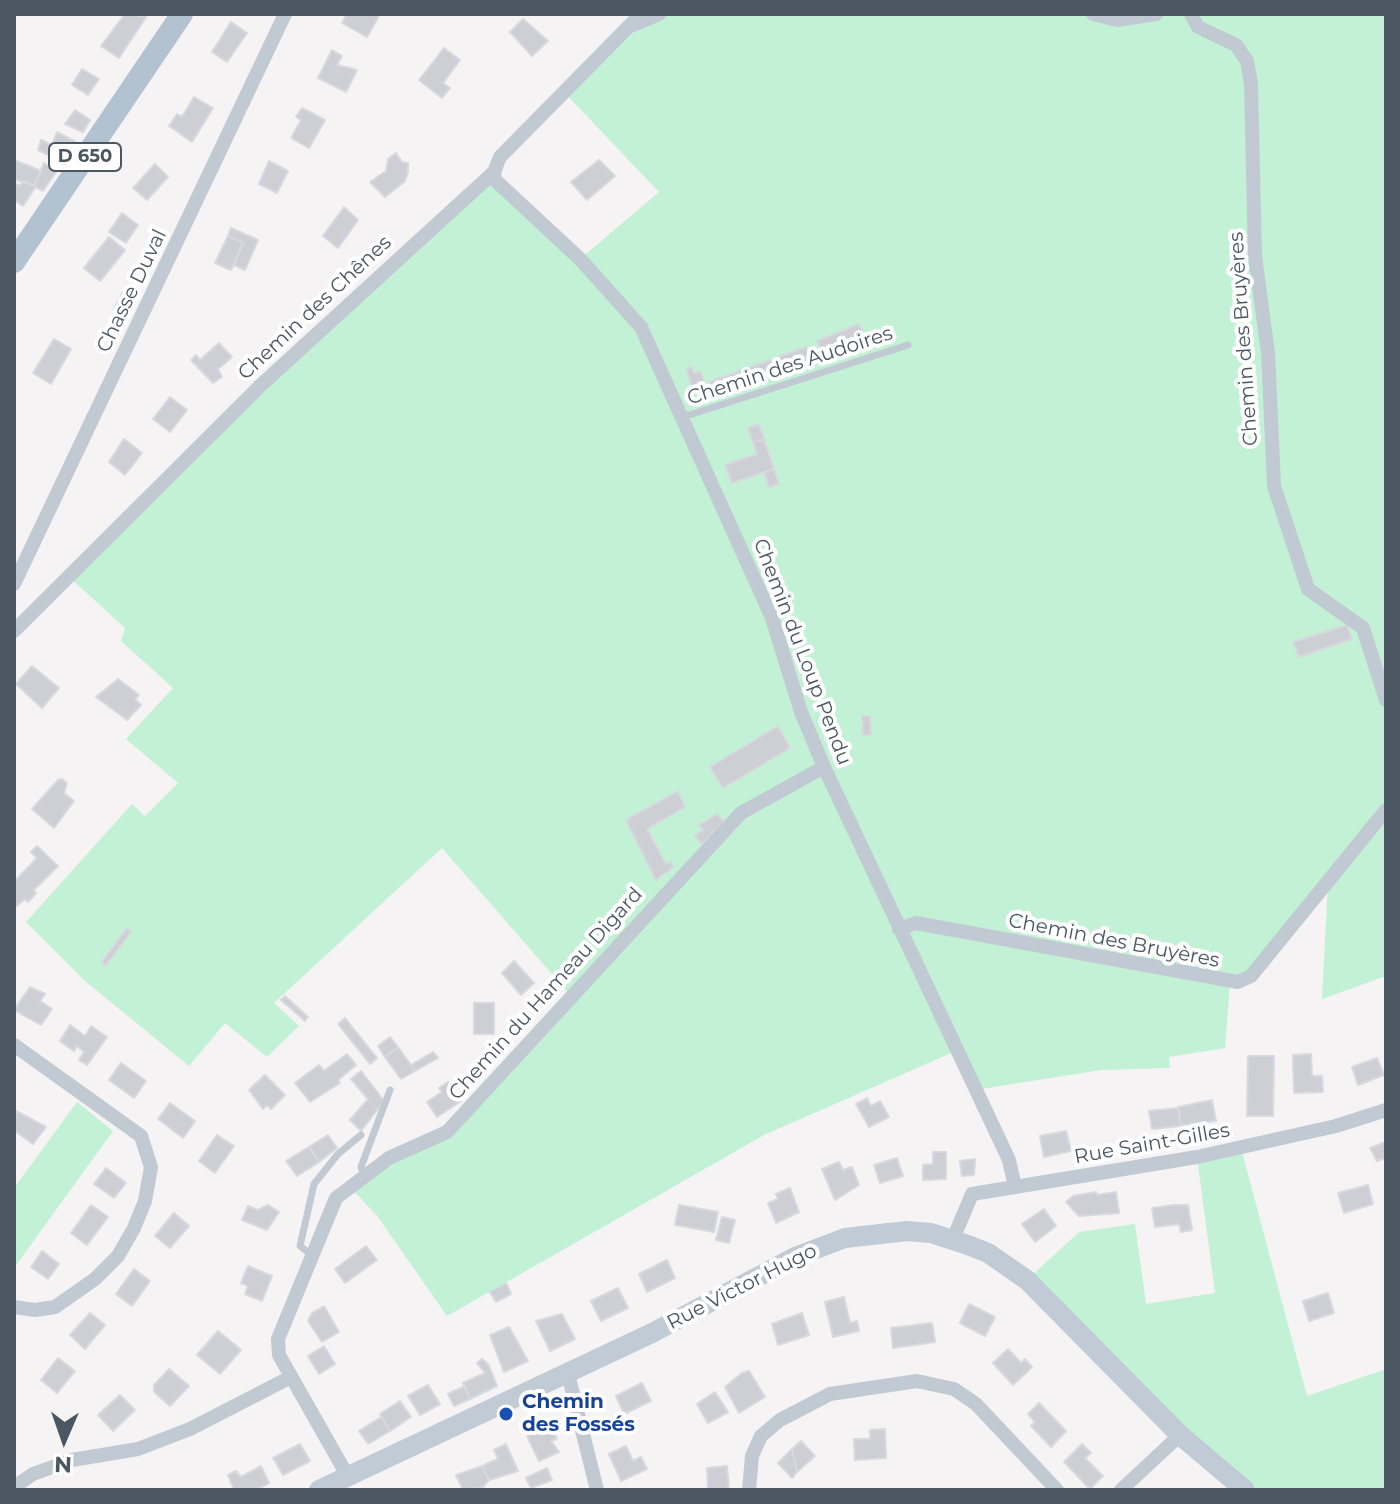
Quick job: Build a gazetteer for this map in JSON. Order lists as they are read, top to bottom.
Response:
{
  "streets": {
    "main road": ["D 650", "Rue Victor Hugo"],
    "street": [
      "Chasse Duval",
      "Chemin des Chênes",
      "Chemin des Bruyères",
      "Chemin du Loup Pendu",
      "Chemin du Hameau Digard",
      "Rue Saint-Gilles"
    ],
    "lane": ["Chemin des Audoires"]
  },
  "crossings": [
    ["Chemin des Chênes", "Chemin du Loup Pendu"],
    ["Chemin des Bruyères", "Chemin du Loup Pendu"],
    ["Chemin des Audoires", "Chemin du Loup Pendu"],
    ["Chemin du Loup Pendu", "Chemin du Hameau Digard"],
    ["Chemin du Loup Pendu", "Rue Saint-Gilles"],
    ["Chemin du Hameau Digard", "Rue Victor Hugo"],
    ["Rue Saint-Gilles", "Rue Victor Hugo"]
  ],
  "places": ["Chemin des Fossés"],
  "north": "bottom"
}
